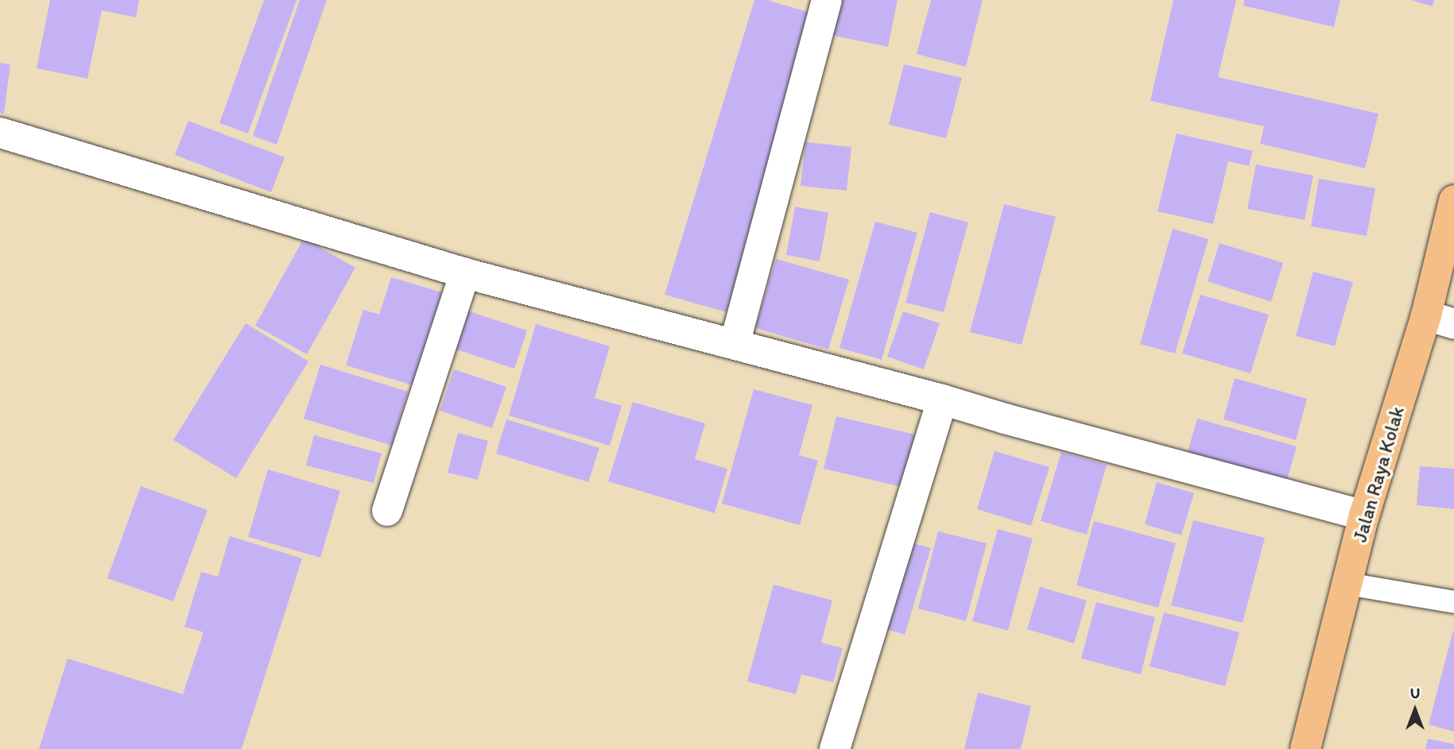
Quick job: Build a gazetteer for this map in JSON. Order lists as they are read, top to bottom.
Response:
{
  "streets": {
    "highway": ["Jalan Raya Kolak"]
  },
  "north": "top"
}
